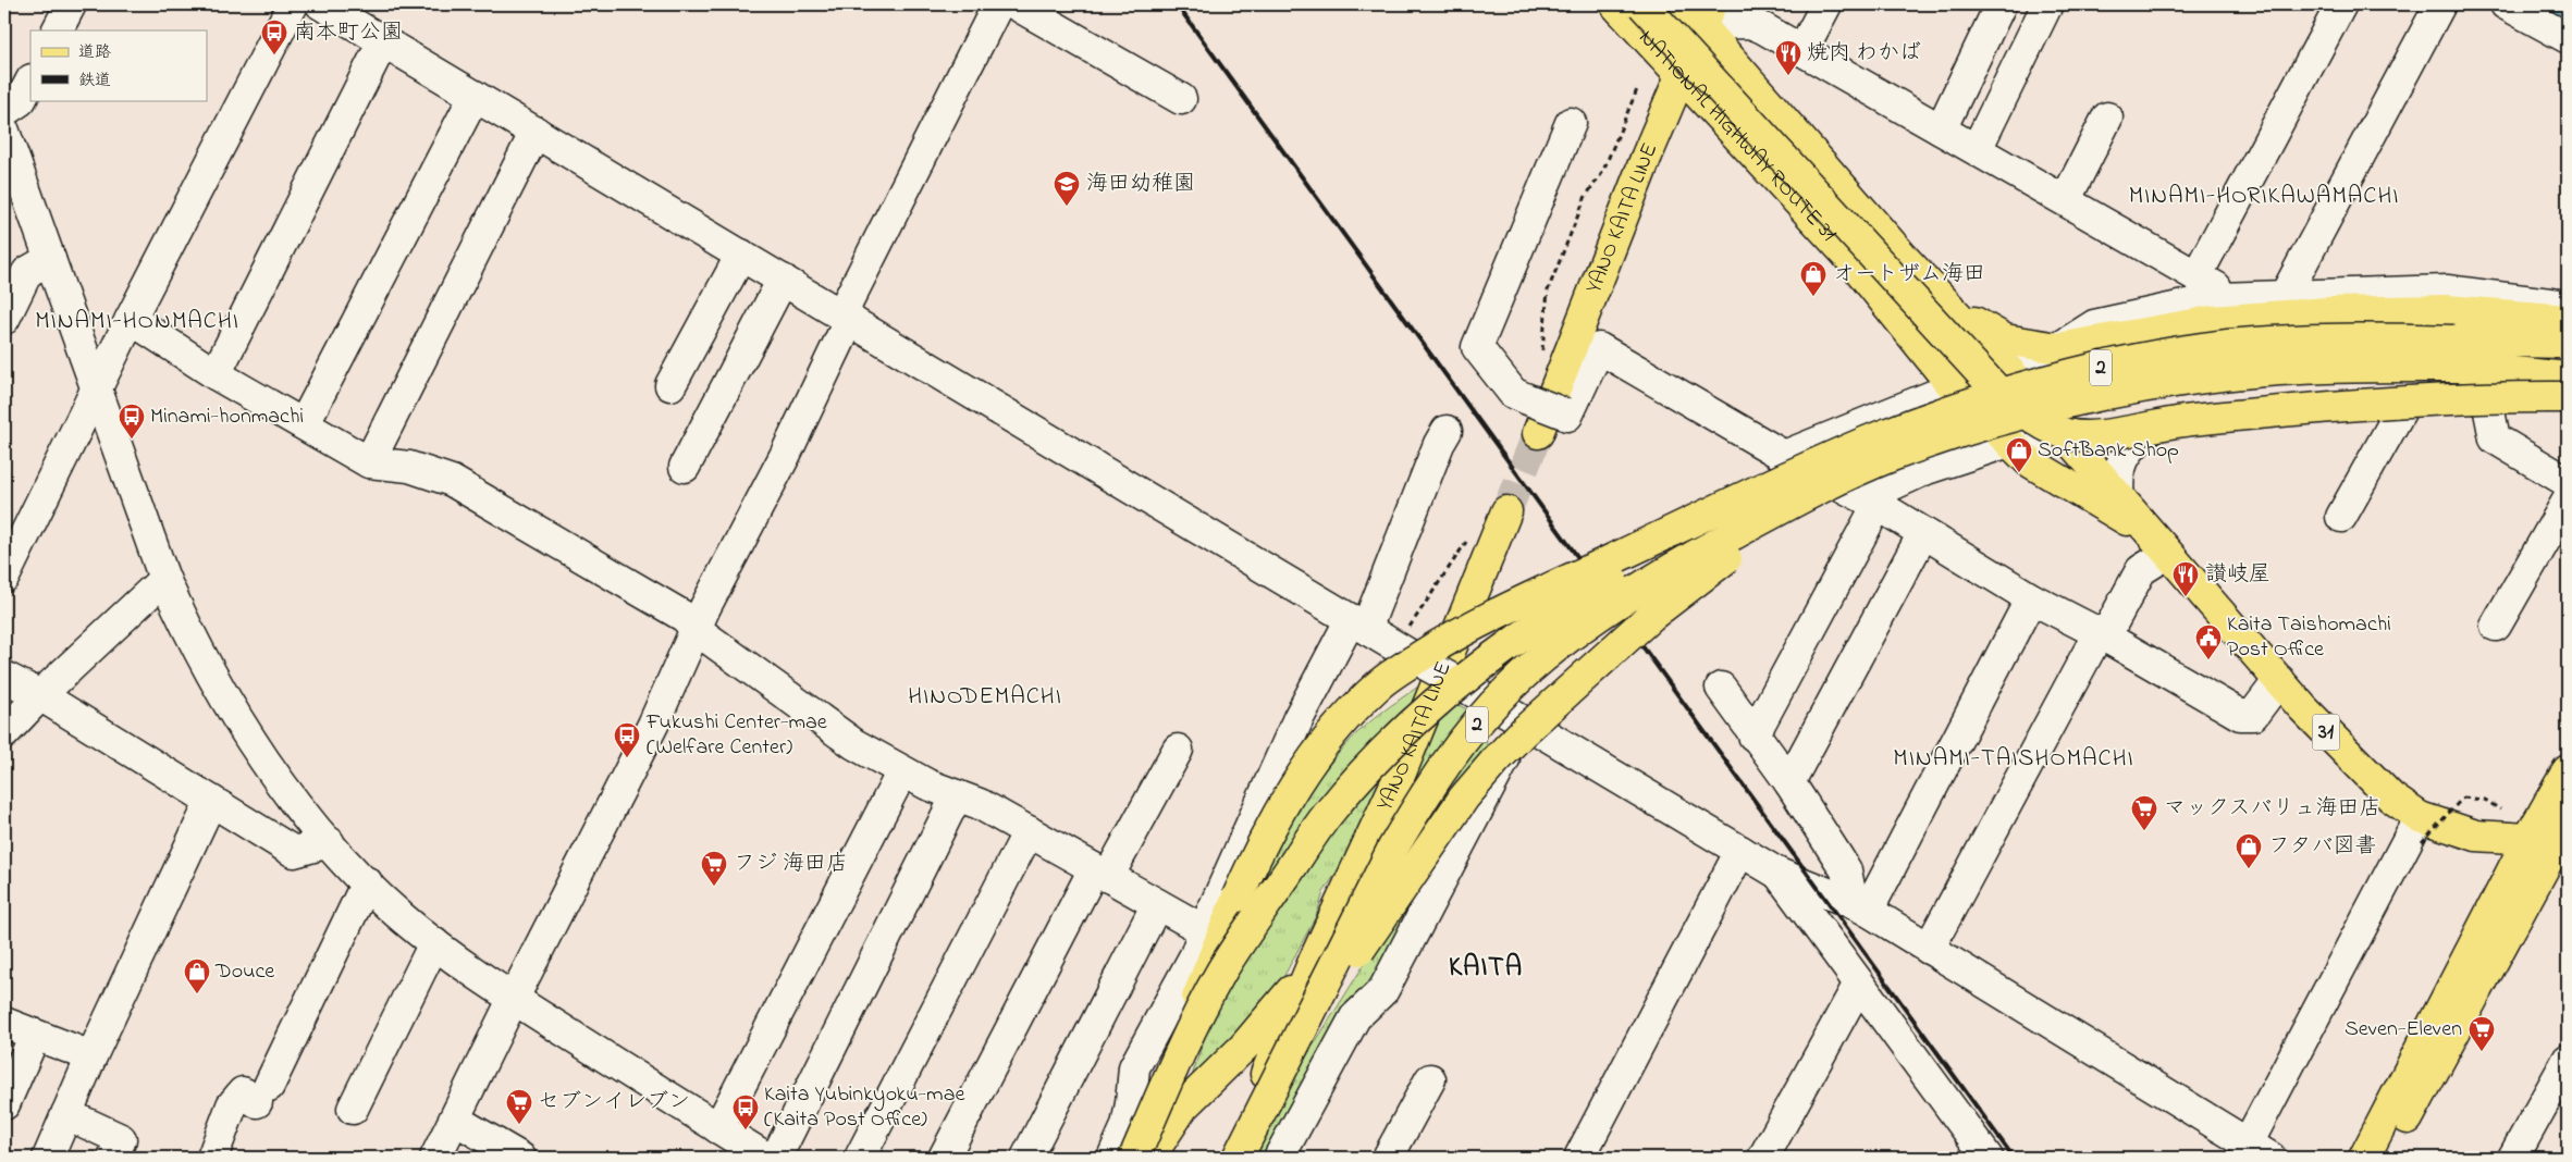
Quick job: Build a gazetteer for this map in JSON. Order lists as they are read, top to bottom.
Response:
{
  "streets": {
    "main road": [
      "NATIONAL HIGHWAY ROUTE 31",
      "YANO KAITA LINE",
      "2",
      "31"
    ]
  },
  "crossings": [
    ["NATIONAL HIGHWAY ROUTE 31", "YANO KAITA LINE"]
  ],
  "districts": [
    "MINAMI-HORIKAWAMACHI",
    "MINAMI-HONMACHI",
    "HINODEMACHI",
    "MINAMI-TAISHOMACHI",
    "KAITA"
  ],
  "places": {
    "bus stop": [
      "南本町公園",
      "Minami-honmachi",
      "Fukushi Center-mae (Welfare Center)",
      "Kaita Yubinkyoku-mae (Kaita Post Office)"
    ],
    "restaurant": ["焼肉 わかば", "讃岐屋"],
    "school or university": ["海田幼稚園"],
    "shop": [
      "オートザム海田",
      "SoftBank Shop",
      "フタバ図書",
      "Douce"
    ],
    "public building": ["Kaita Taishomachi Post Office"],
    "supermarket": [
      "マックスバリュ海田店",
      "フジ 海田店",
      "Seven-Eleven",
      "セブンイレブン"
    ]
  },
  "legend": ["道路", "鉄道"]
}
